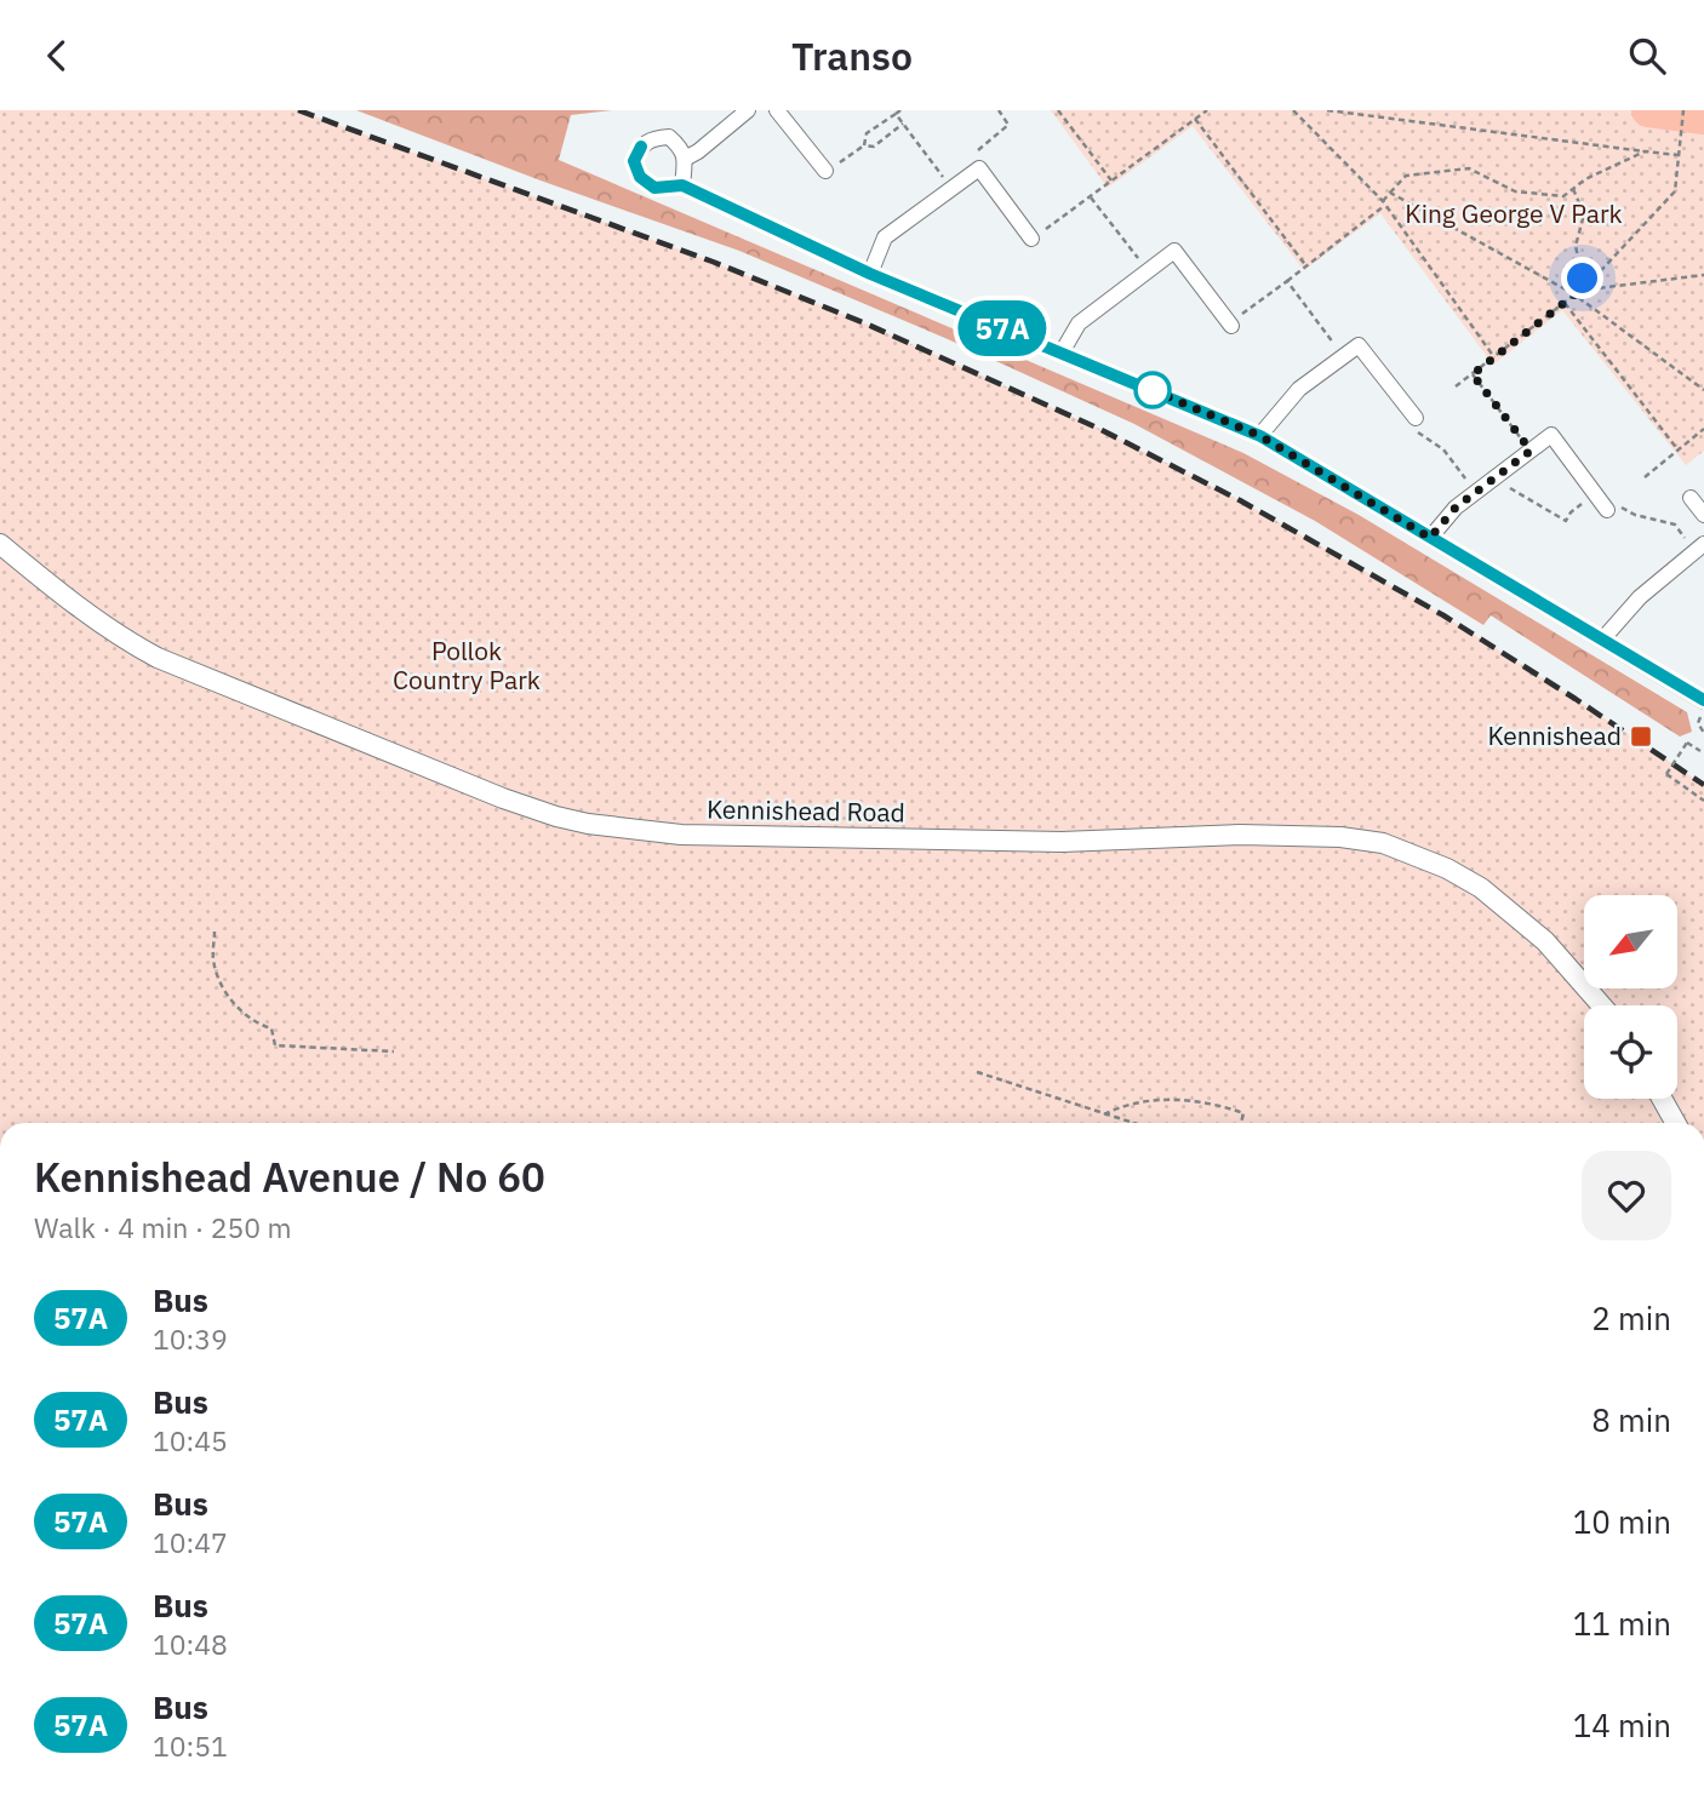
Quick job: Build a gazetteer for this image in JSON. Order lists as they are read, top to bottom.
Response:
{
  "streets": {
    "street": ["Kennishead Road"]
  },
  "parks": ["King George V Park", "Pollok Country Park"],
  "places": {
    "transit": ["Kennishead"]
  },
  "lines": ["bus line 57A"],
  "north": "bottom left",
  "page": {
    "header": "Transo",
    "on_map": "57A",
    "heading": ["Kennishead Avenue / No 60", "Walk · 4 min · 250 m"],
    "list": [
      {
        "mark": "57A",
        "name": "Bus",
        "note": "10:39",
        "value": "2 min"
      },
      {
        "mark": "57A",
        "name": "Bus",
        "note": "10:45",
        "value": "8 min"
      },
      {
        "mark": "57A",
        "name": "Bus",
        "note": "10:47",
        "value": "10 min"
      },
      {
        "mark": "57A",
        "name": "Bus",
        "note": "10:48",
        "value": "11 min"
      },
      {
        "mark": "57A",
        "name": "Bus",
        "note": "10:51",
        "value": "14 min"
      }
    ]
  }
}
